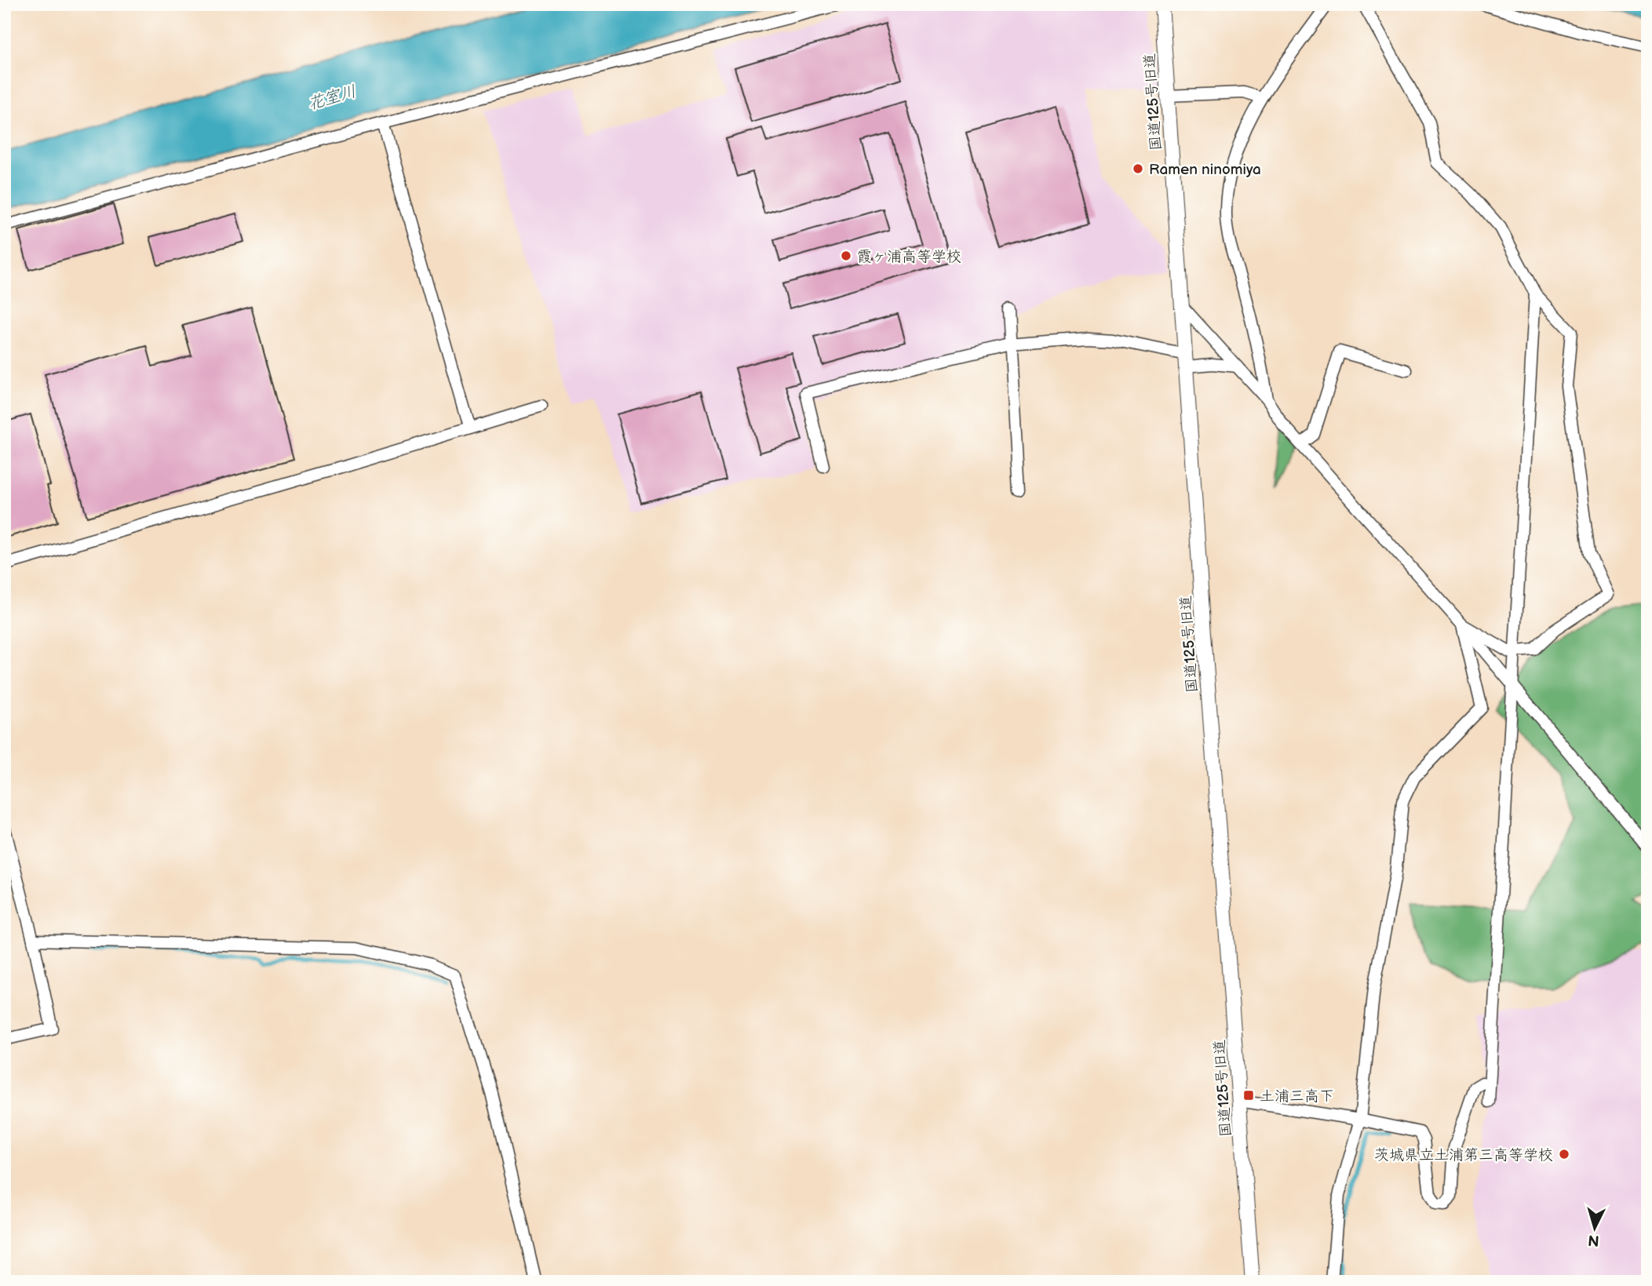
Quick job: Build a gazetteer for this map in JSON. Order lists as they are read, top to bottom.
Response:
{
  "streets": {
    "street": ["国道125号旧道"]
  },
  "water": ["花室川"],
  "places": {
    "other": ["Ramen ninomiya", "霞ヶ浦高等学校", "茨城県立土浦第三高等学校"],
    "transit": ["土浦三高下"]
  },
  "north": "bottom"
}
